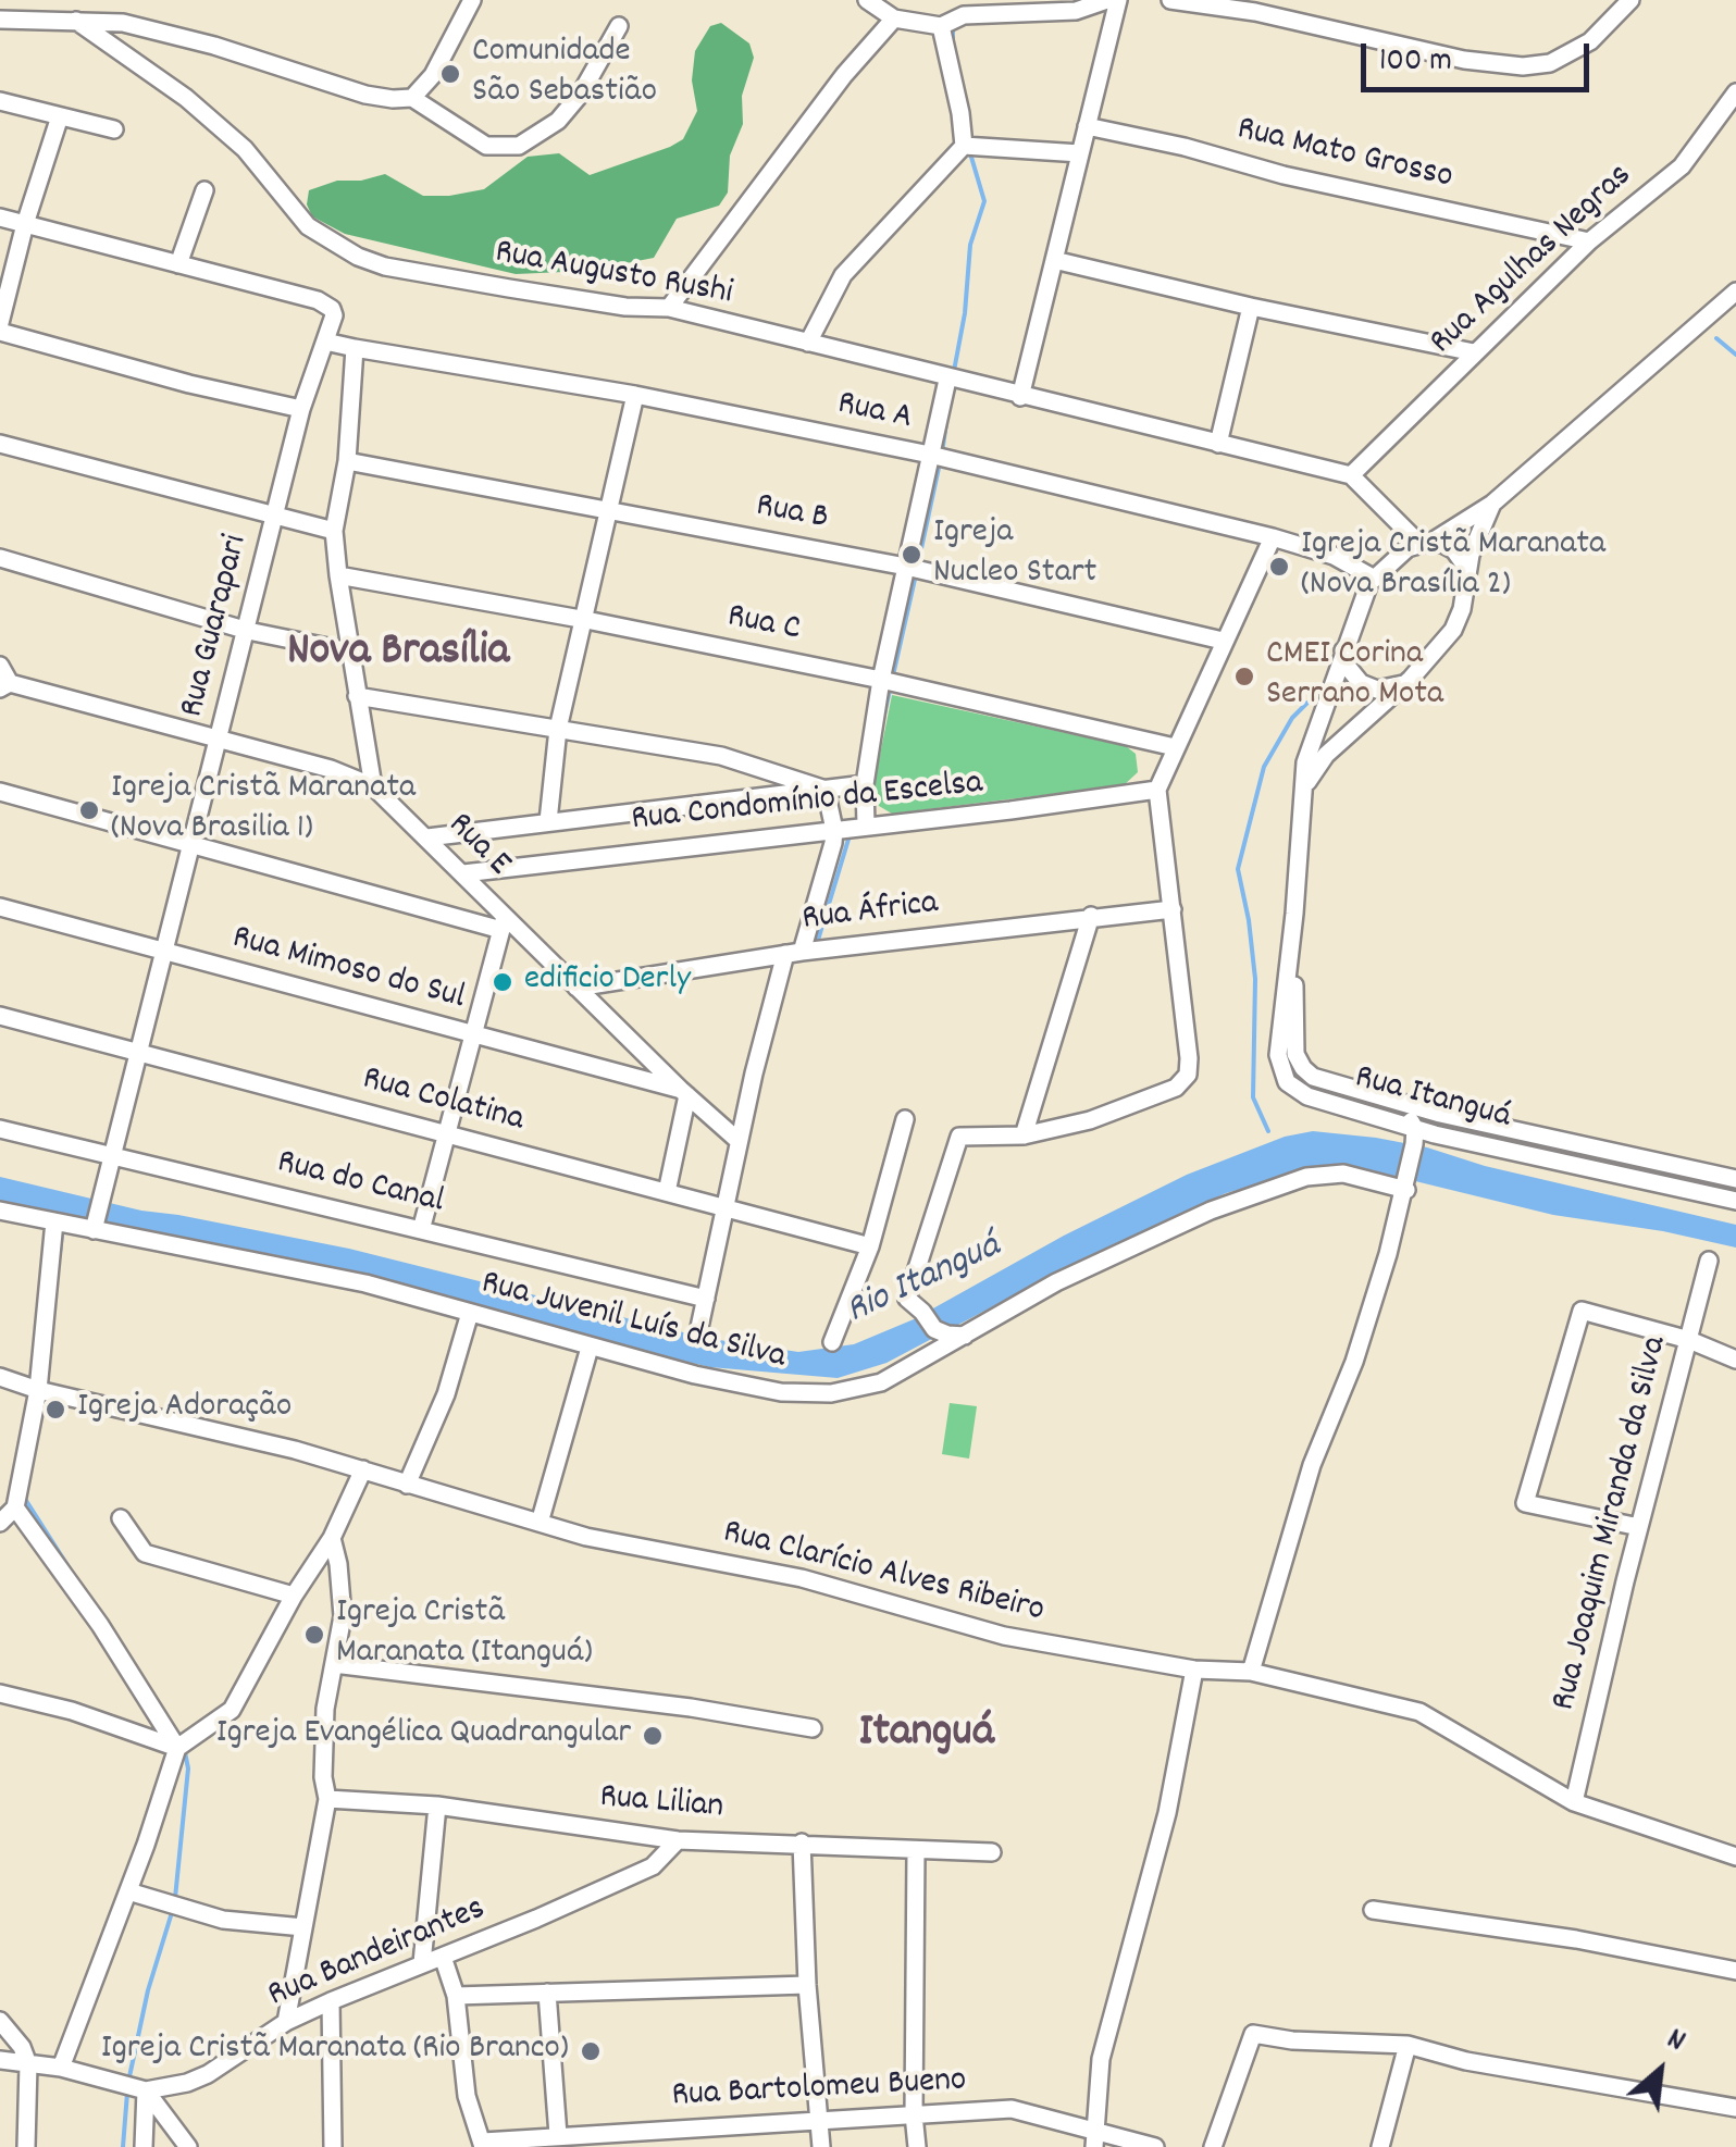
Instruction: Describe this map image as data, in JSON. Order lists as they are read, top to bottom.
{
  "streets": {
    "street": [
      "Rua Mato Grosso",
      "Rua Agulhas Negras",
      "Rua Augusto Rushi",
      "Rua A",
      "Rua B",
      "Rua C",
      "Rua Guarapari",
      "Rua Condomínio da Escelsa",
      "Rua E",
      "Rua África",
      "Rua Mimoso do Sul",
      "Rua Itanguá",
      "Rua Colatina",
      "Rua do Canal",
      "Rua Juvenil Luís da Silva",
      "Rua Joaquim Miranda da Silva",
      "Rua Clarício Alves Ribeiro",
      "Rua Lilian",
      "Rua Bandeirantes",
      "Rua Bartolomeu Bueno"
    ]
  },
  "crossings": [
    ["Rua Mato Grosso", "Rua Agulhas Negras"],
    ["Rua Agulhas Negras", "Rua Augusto Rushi"],
    ["Rua A", "Rua Itanguá"],
    ["Rua Guarapari", "Rua E"],
    ["Rua Guarapari", "Rua Mimoso do Sul"],
    ["Rua Guarapari", "Rua Colatina"],
    ["Rua Guarapari", "Rua do Canal"],
    ["Rua Guarapari", "Rua Juvenil Luís da Silva"],
    ["Rua Condomínio da Escelsa", "Rua E"],
    ["Rua E", "Rua África"],
    ["Rua E", "Rua Mimoso do Sul"],
    ["Rua Joaquim Miranda da Silva", "Rua Clarício Alves Ribeiro"],
    ["Rua Lilian", "Rua Bandeirantes"]
  ],
  "districts": ["Nova Brasília", "Itanguá"],
  "water": ["Rio Itanguá"],
  "places": [
    "Comunidade São Sebastião",
    "Igreja Nucleo Start",
    "Igreja Cristã Maranata (Nova Brasília 2)",
    "CMEI Corina Serrano Mota",
    "Igreja Cristã Maranata (Nova Brasilia 1)",
    "edificio Derly",
    "Igreja Adoração",
    "Igreja Cristã Maranata (Itanguá)",
    "Igreja Evangélica Quadrangular",
    "Igreja Cristã Maranata (Rio Branco)"
  ],
  "scale_bar": "100 m",
  "north": "top right"
}
